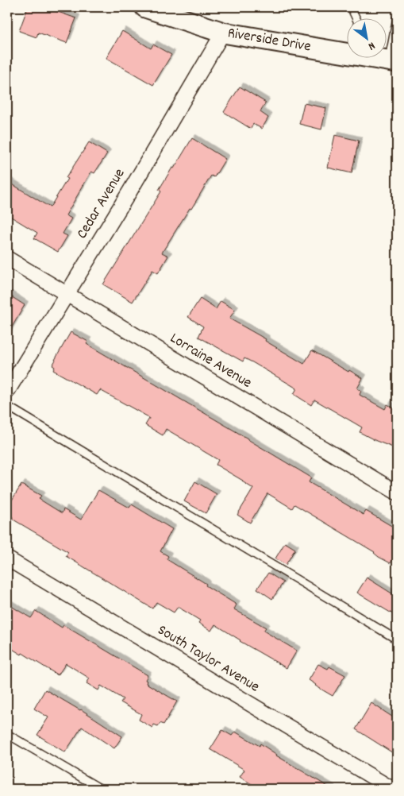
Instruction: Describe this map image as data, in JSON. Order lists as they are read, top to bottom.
{
  "streets": {
    "street": [
      "Riverside Drive",
      "Cedar Avenue",
      "Lorraine Avenue",
      "South Taylor Avenue"
    ]
  },
  "crossings": [
    ["Riverside Drive", "Cedar Avenue"],
    ["Cedar Avenue", "Lorraine Avenue"]
  ],
  "north": "bottom right"
}
